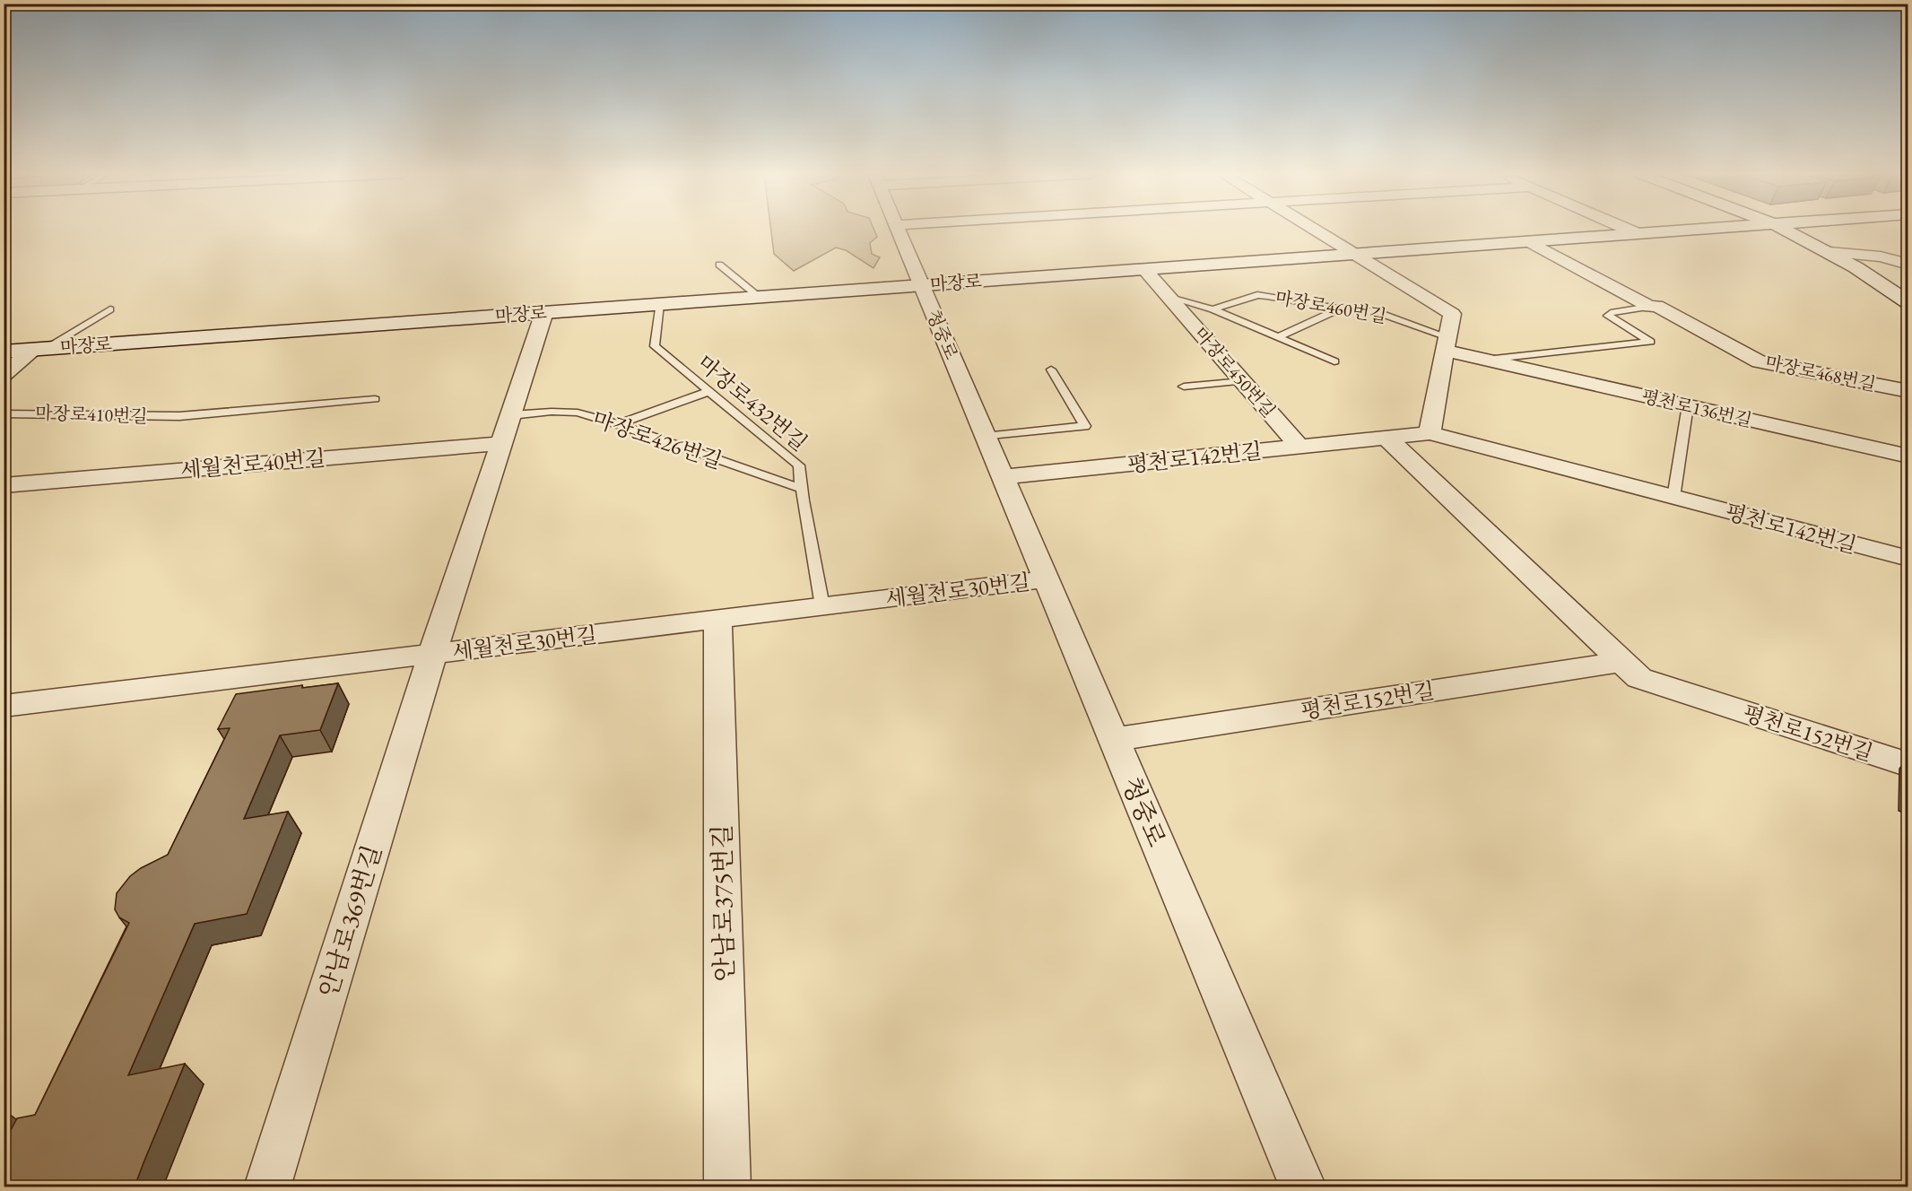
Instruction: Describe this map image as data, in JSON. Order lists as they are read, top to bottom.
{
  "streets": {
    "main road": ["마장로"],
    "street": [
      "마장로460번길",
      "청중로",
      "마장로450번길",
      "마장로468번길",
      "평천로136번길",
      "평천로142번길",
      "세월천로40번길",
      "세월천로30번길",
      "평천로152번길",
      "안남로375번길",
      "안남로369번길"
    ],
    "lane": ["마장로432번길", "마장로410번길", "마장로426번길"]
  },
  "crossings": [
    ["마장로", "마장로460번길"],
    ["마장로", "청중로"],
    ["마장로", "마장로450번길"],
    ["마장로", "마장로468번길"],
    ["마장로", "마장로432번길"],
    ["마장로460번길", "마장로450번길"],
    ["마장로460번길", "평천로136번길"],
    ["마장로460번길", "평천로142번길"],
    ["청중로", "평천로142번길"],
    ["청중로", "세월천로30번길"],
    ["청중로", "평천로152번길"],
    ["마장로450번길", "평천로142번길"],
    ["마장로468번길", "평천로136번길"],
    ["마장로432번길", "마장로426번길"],
    ["마장로432번길", "세월천로30번길"],
    ["평천로142번길", "평천로152번길"],
    ["세월천로30번길", "안남로375번길"],
    ["세월천로30번길", "안남로369번길"]
  ]
}
